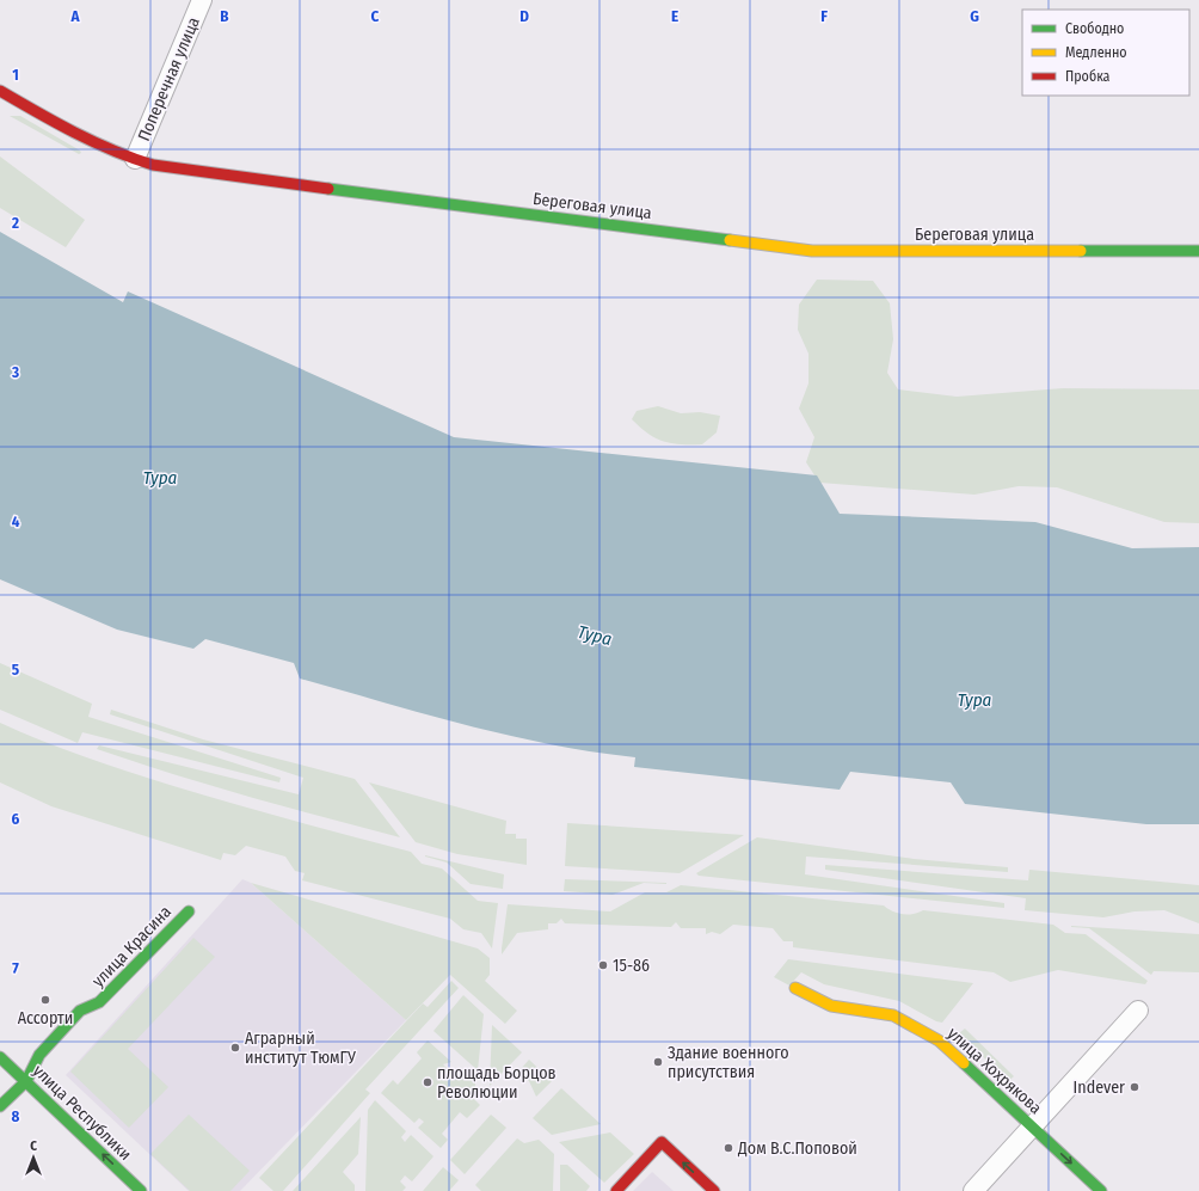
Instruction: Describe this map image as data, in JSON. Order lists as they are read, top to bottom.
{
  "streets": {
    "street": [
      "Поперечная улица",
      "Береговая улица",
      "улица Красина",
      "улица Хохрякова",
      "улица Республики"
    ]
  },
  "crossings": [
    ["Поперечная улица", "Береговая улица"],
    ["улица Красина", "улица Республики"]
  ],
  "one_way": ["улица Республики"],
  "water": ["Тура"],
  "places": [
    "15-86",
    "Ассорти",
    "Аграрный институт ТюмГУ",
    "Здание военного присутствия",
    "площадь Борцов Революции",
    "Indever",
    "Дом В.С.Поповой"
  ],
  "legend": ["Свободно", "Медленно", "Пробка"],
  "north": "top",
  "grid": {
    "columns": [
      "A",
      "B",
      "C",
      "D",
      "E",
      "F",
      "G"
    ],
    "rows": [
      "1",
      "2",
      "3",
      "4",
      "5",
      "6",
      "7",
      "8"
    ]
  }
}
